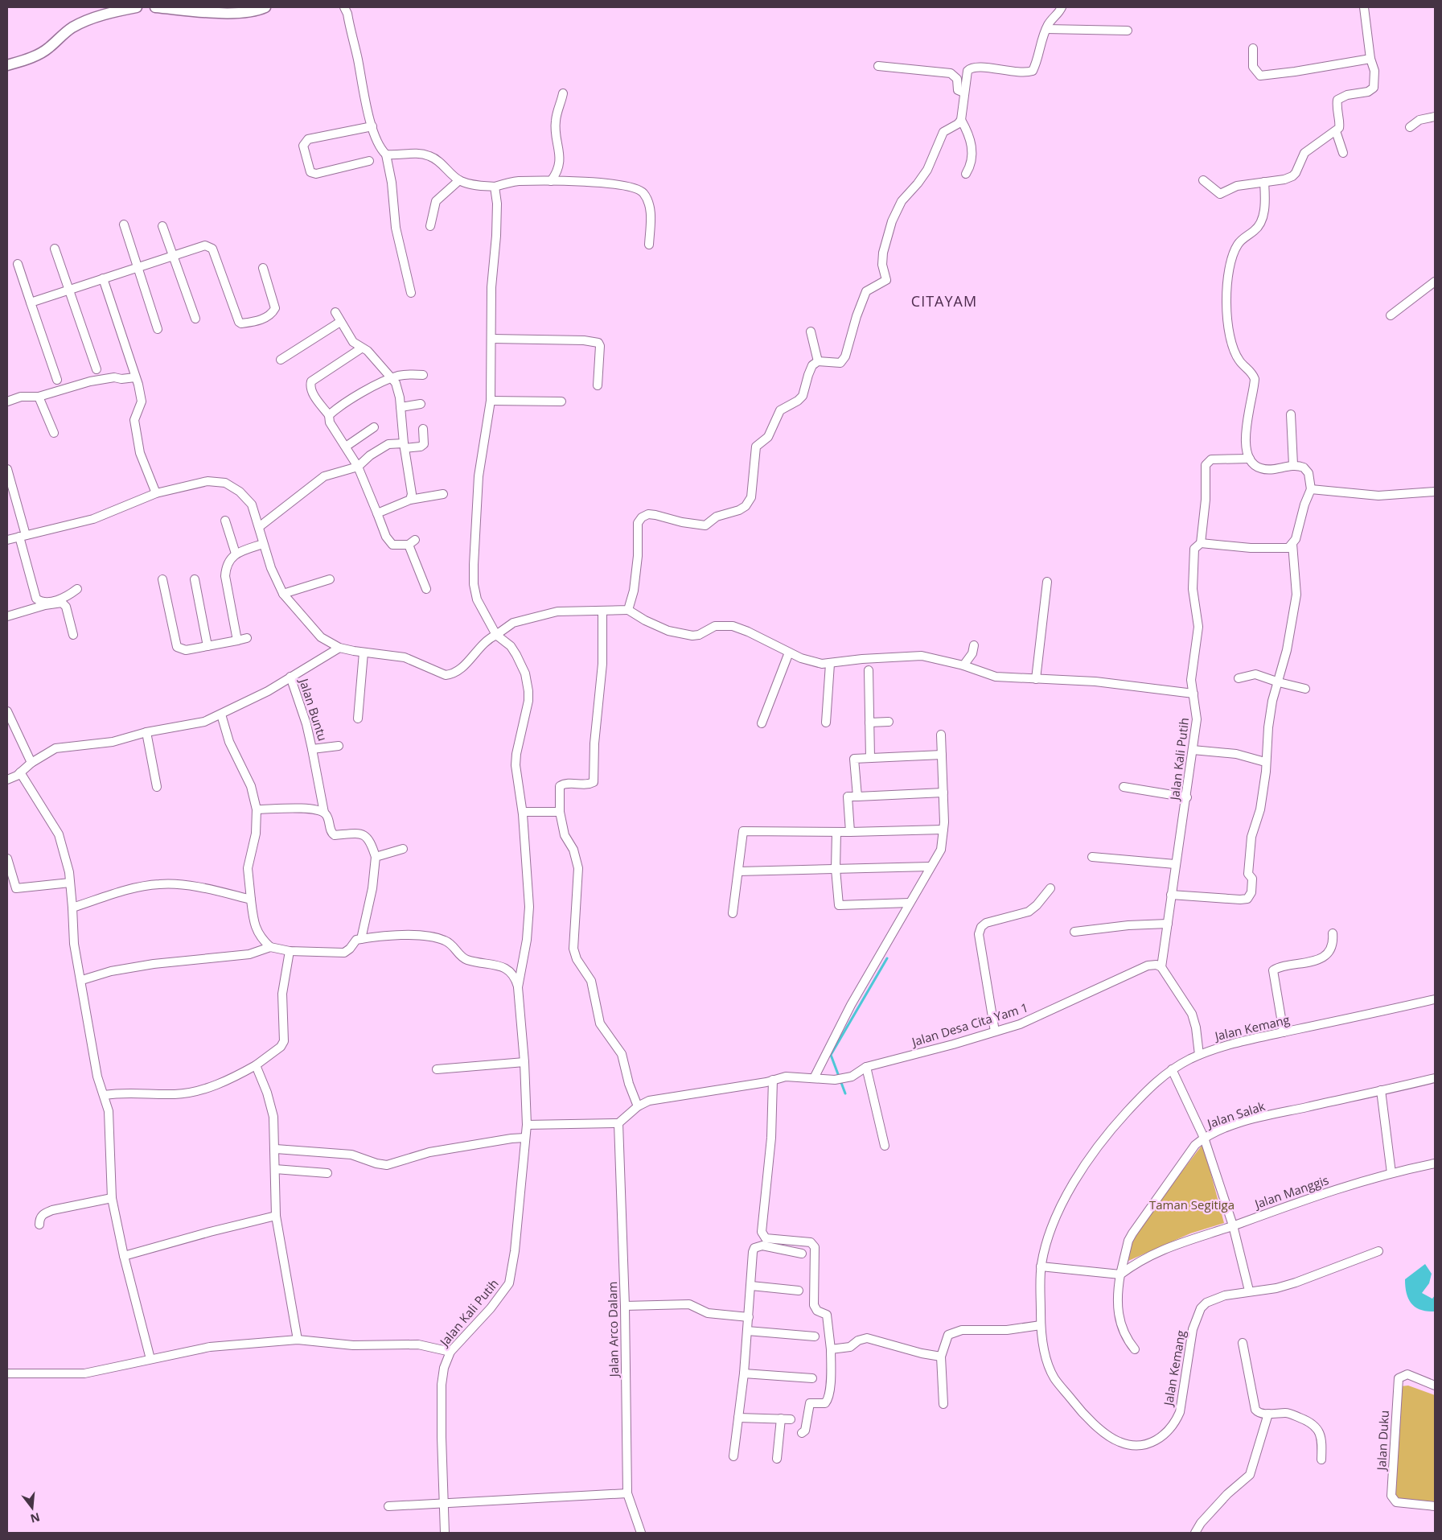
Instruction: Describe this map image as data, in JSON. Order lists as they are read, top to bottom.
{
  "streets": {
    "street": [
      "Jalan Buntu",
      "Jalan Kali Putih",
      "Jalan Desa Cita Yam 1",
      "Jalan Kemang",
      "Jalan Salak",
      "Jalan Manggis",
      "Jalan Arco Dalam",
      "Jalan Duku"
    ]
  },
  "crossings": [
    ["Jalan Kali Putih", "Jalan Desa Cita Yam 1"],
    ["Jalan Salak", "Jalan Manggis"]
  ],
  "districts": ["CITAYAM"],
  "parks": ["Taman Segitiga"],
  "north": "bottom"
}
